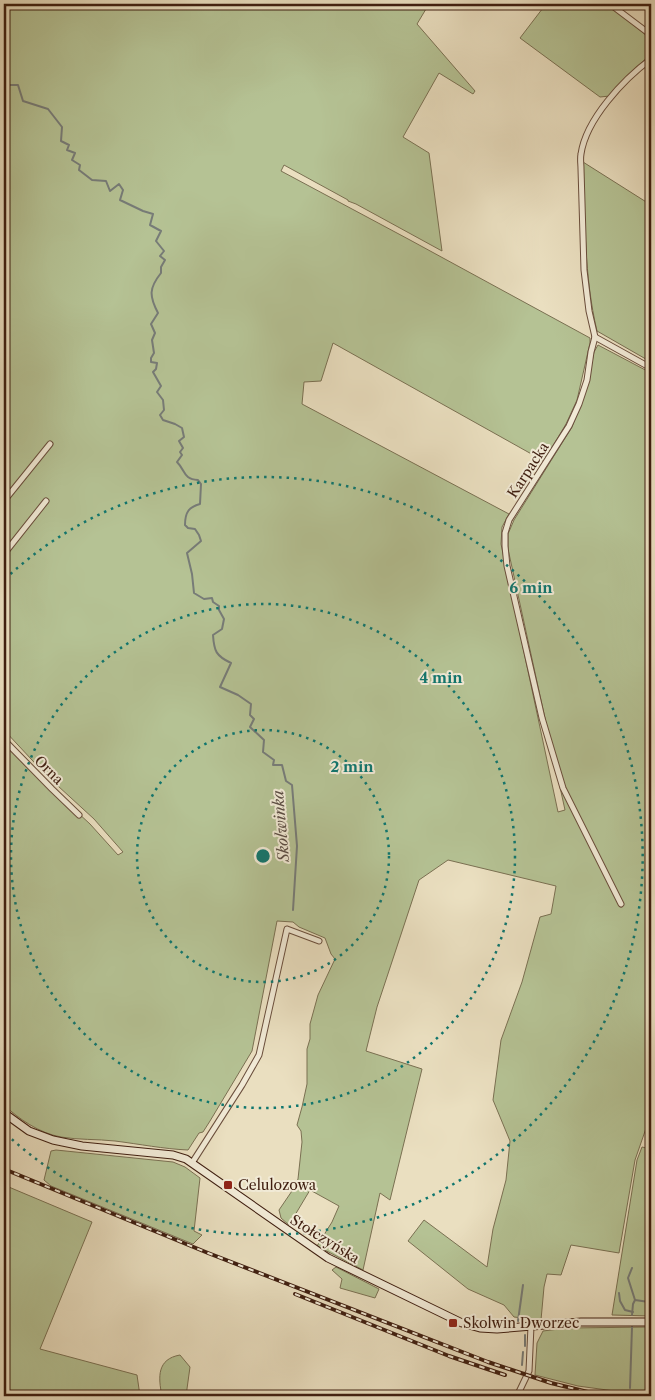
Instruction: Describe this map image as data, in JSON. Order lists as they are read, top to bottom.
{
  "streets": {
    "street": ["Karpacka", "Orna", "Stołczyńska"]
  },
  "water": ["Skolwinka"],
  "places": {
    "transit": ["Celulozowa", "Skolwin Dworzec"]
  },
  "rings": ["6 min", "4 min", "2 min"]
}
